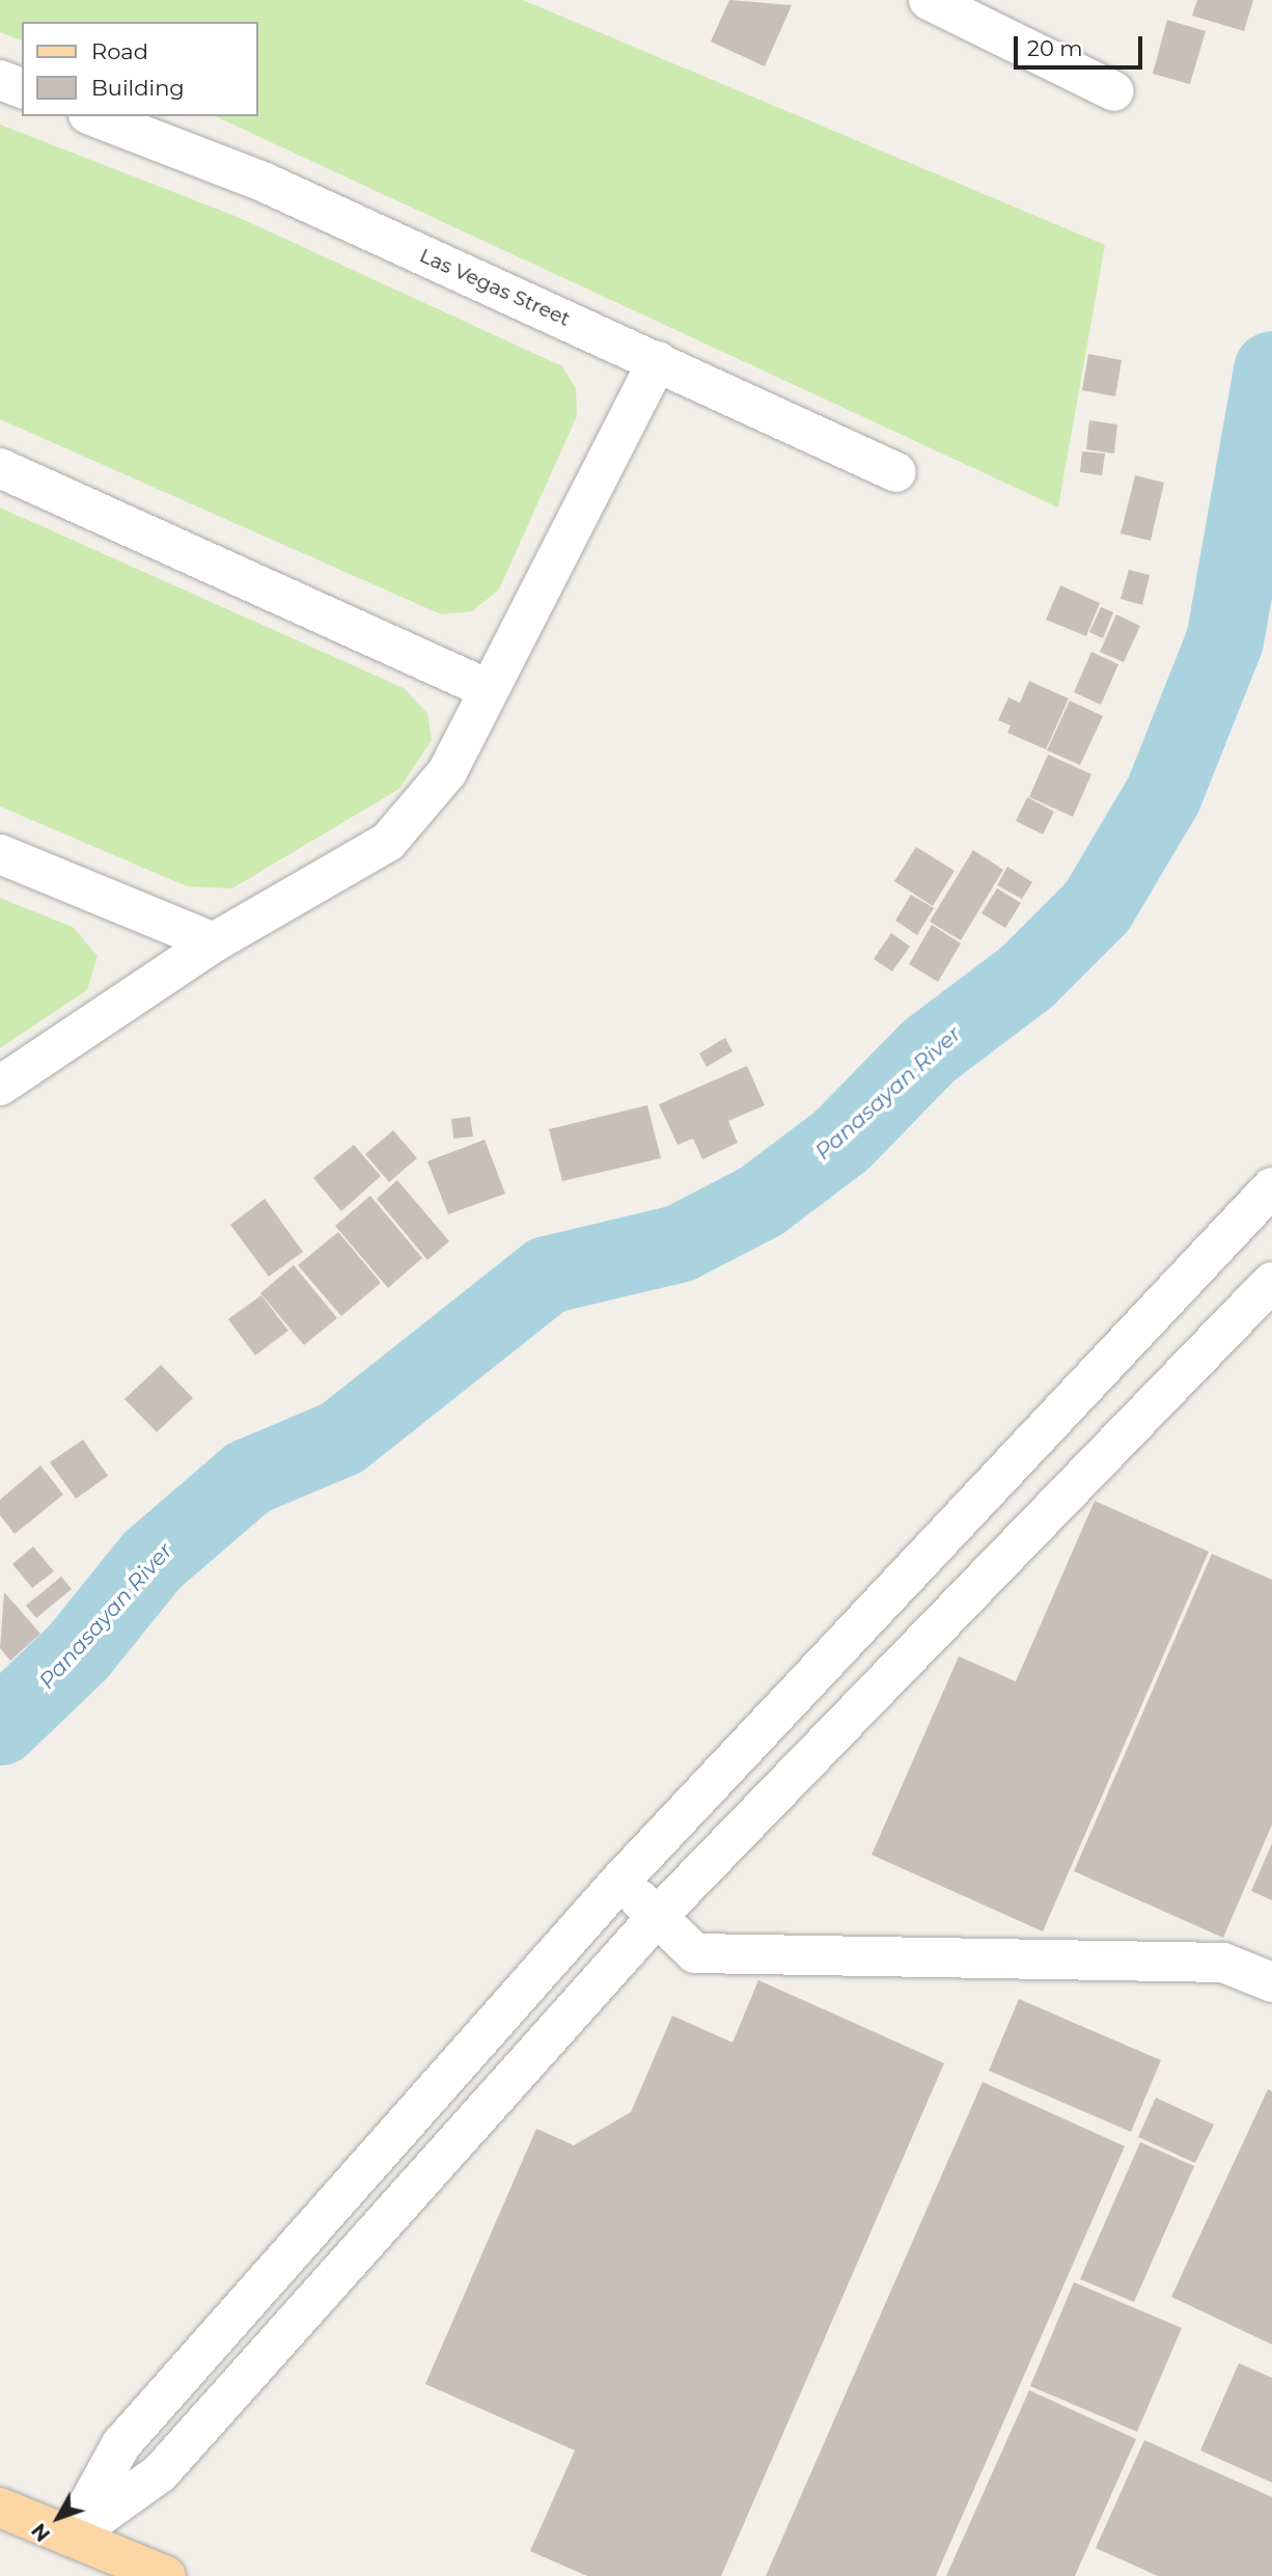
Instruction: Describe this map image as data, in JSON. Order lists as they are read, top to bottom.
{
  "streets": {
    "street": ["Las Vegas Street"]
  },
  "water": ["Panasayan River"],
  "legend": ["Road", "Building"],
  "scale_bar": "20 m",
  "north": "bottom left"
}
